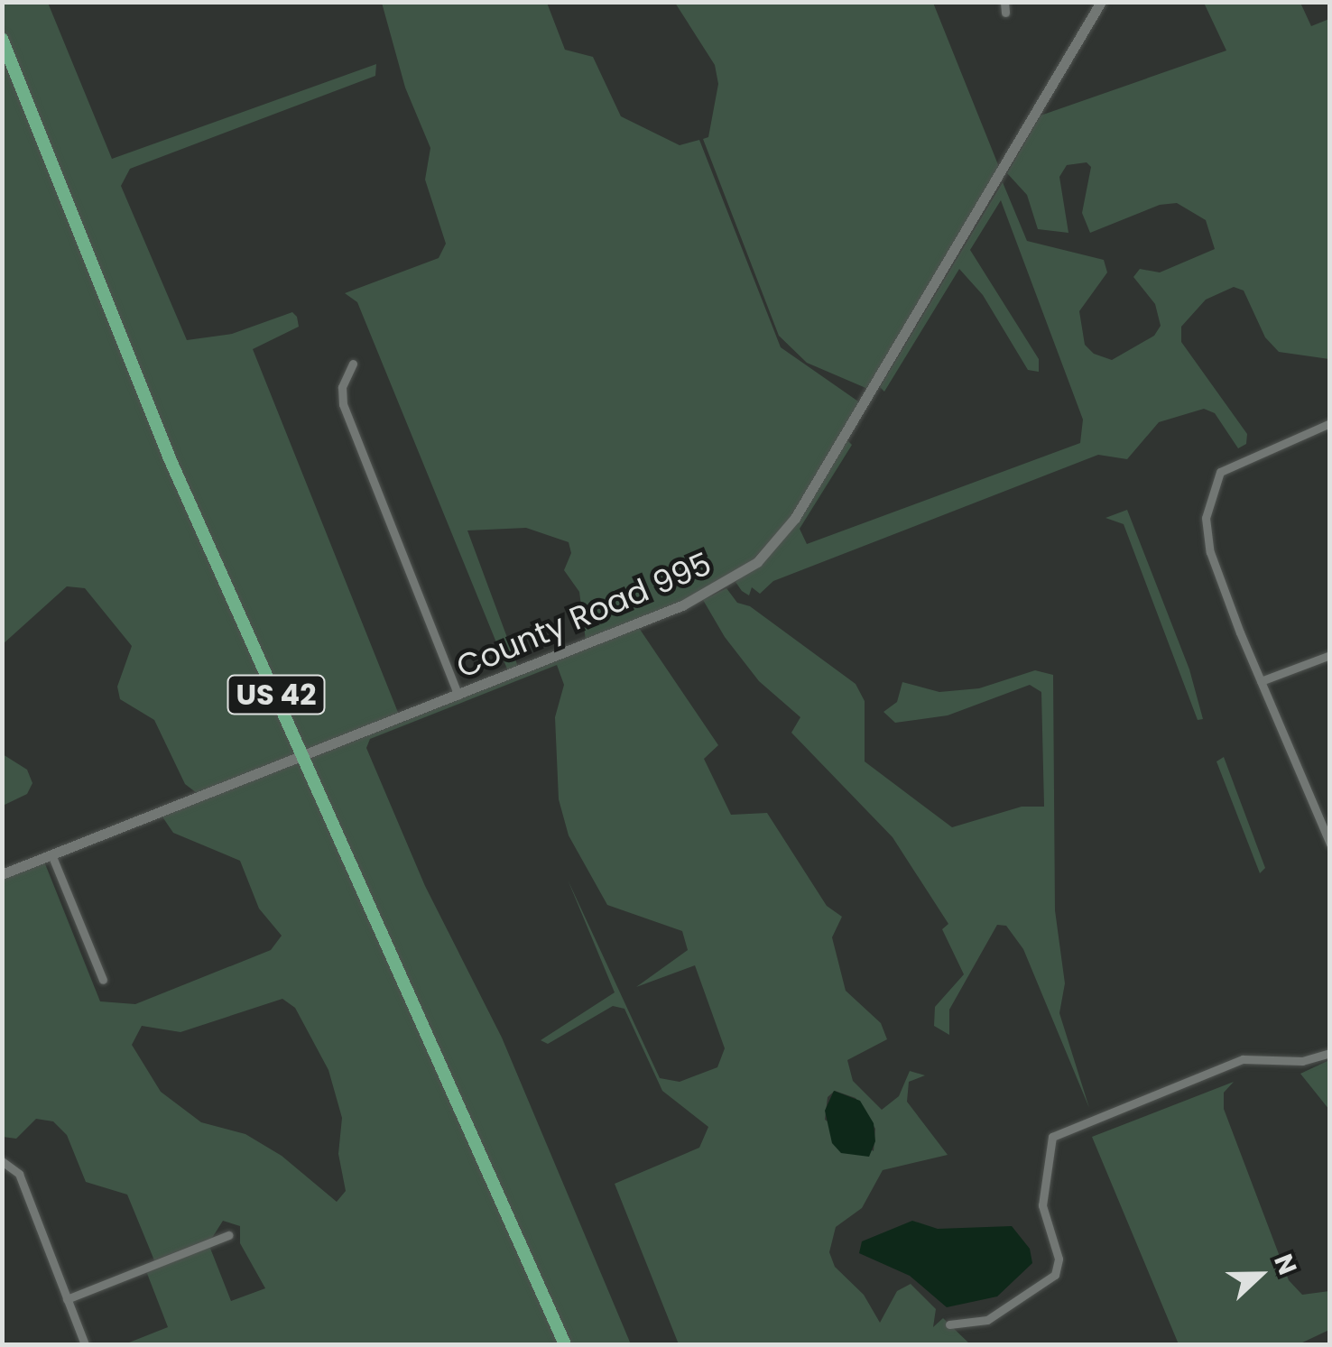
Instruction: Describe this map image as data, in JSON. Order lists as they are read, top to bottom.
{
  "streets": {
    "main road": ["US 42"],
    "street": ["County Road 995"]
  },
  "crossings": [
    ["County Road 995", "US 42"]
  ],
  "north": "right"
}
